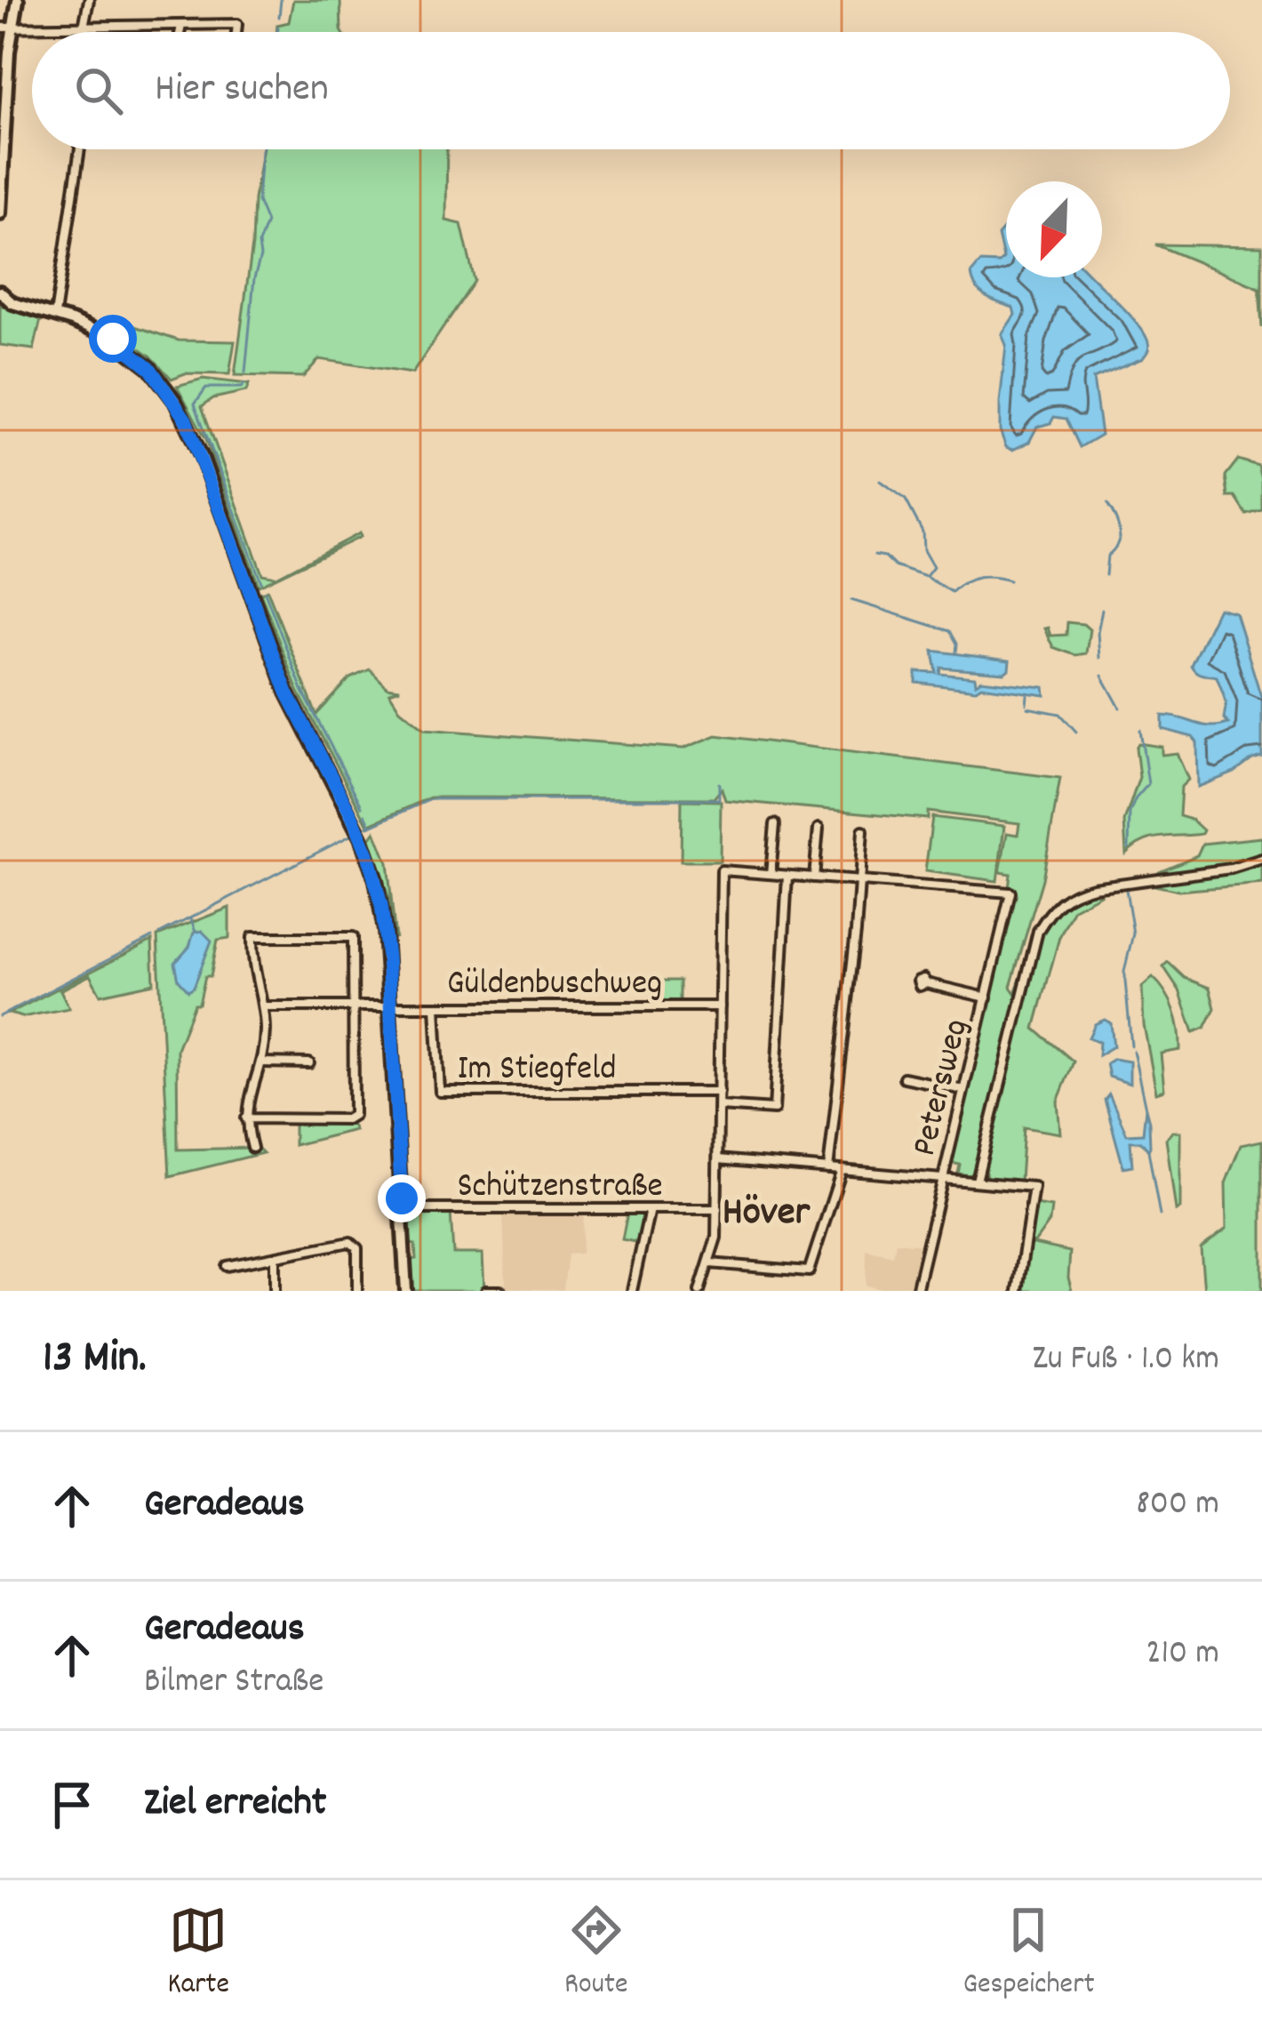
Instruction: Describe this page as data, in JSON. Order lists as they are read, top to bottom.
{
  "streets": {
    "street": [
      "Güldenbuschweg",
      "Im Stiegfeld",
      "Petersweg",
      "Schützenstraße"
    ]
  },
  "crossings": [
    ["Güldenbuschweg", "Im Stiegfeld"]
  ],
  "districts": ["Höver"],
  "north": "bottom left",
  "page": {
    "search": "Hier suchen",
    "heading": ["13 Min.", "Zu Fuß · 1.0 km"],
    "list": [
      ["Geradeaus", "800 m"],
      ["Geradeaus", "Bilmer Straße", "210 m"],
      "Ziel erreicht"
    ],
    "nav": ["Karte", "Route", "Gespeichert"]
  }
}
